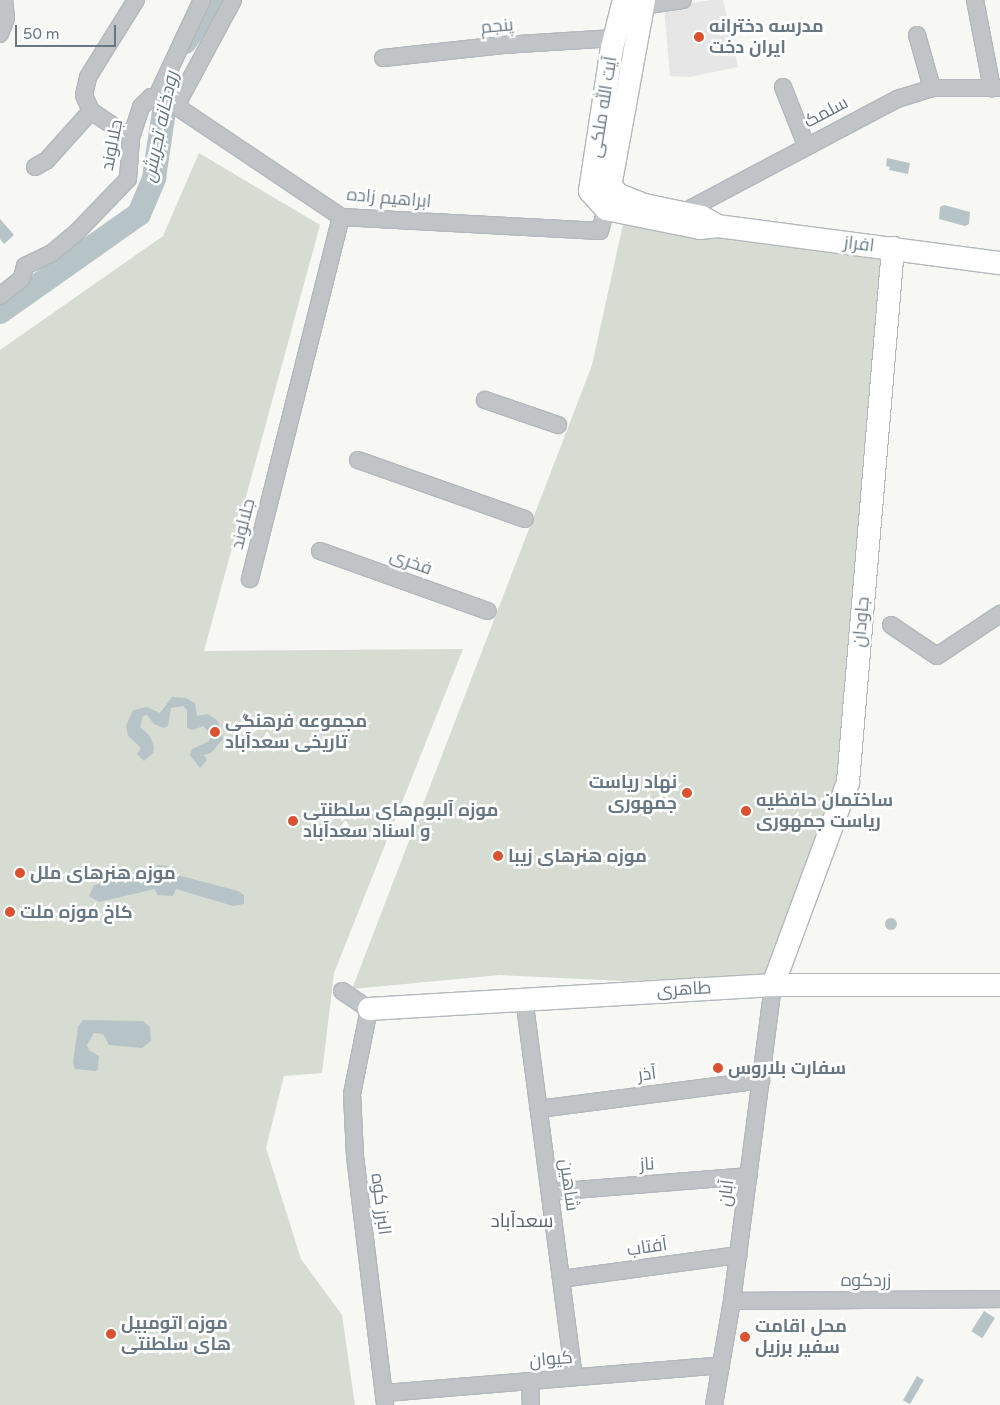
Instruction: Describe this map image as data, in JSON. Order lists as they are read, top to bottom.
{
  "streets": {
    "street": [
      "پنجم",
      "آیت الله ملکی",
      "سلمک",
      "جلالوند",
      "ابراهیم زاده",
      "افراز",
      "فخری",
      "جاودان",
      "طاهری",
      "آذر",
      "ناز",
      "شاهین",
      "آبان",
      "البرز کوه",
      "آفتاب",
      "زردکوه",
      "کیوان"
    ]
  },
  "crossings": [
    ["پنجم", "آیت الله ملکی"],
    ["آیت الله ملکی", "ابراهیم زاده"],
    ["آیت الله ملکی", "افراز"],
    ["سلمک", "افراز"],
    ["جلالوند", "ابراهیم زاده"],
    ["افراز", "جاودان"],
    ["جاودان", "طاهری"],
    ["جاودان", "آبان"],
    ["طاهری", "شاهین"],
    ["طاهری", "آبان"],
    ["طاهری", "البرز کوه"],
    ["آذر", "شاهین"],
    ["آذر", "آبان"],
    ["ناز", "شاهین"],
    ["ناز", "آبان"],
    ["شاهین", "آفتاب"],
    ["شاهین", "کیوان"],
    ["آبان", "آفتاب"],
    ["آبان", "زردکوه"],
    ["آبان", "کیوان"],
    ["البرز کوه", "کیوان"]
  ],
  "districts": ["سعدآباد"],
  "water": ["رودخانه تجریش"],
  "places": [
    "مدرسه دخترانه ایران دخت",
    "مجموعه فرهنگی تاریخی سعدآباد",
    "نهاد ریاست جمهوری",
    "ساختمان حافظیه ریاست جمهوری",
    "موزه آلبوم‌های سلطنتی و اسناد سعدآباد",
    "موزه هنرهای زیبا",
    "موزه هنرهای ملل",
    "کاخ موزه ملت",
    "سفارت بلاروس",
    "موزه اتومبیل های سلطنتی",
    "محل اقامت سفیر برزیل"
  ],
  "scale_bar": "50 m"
}
